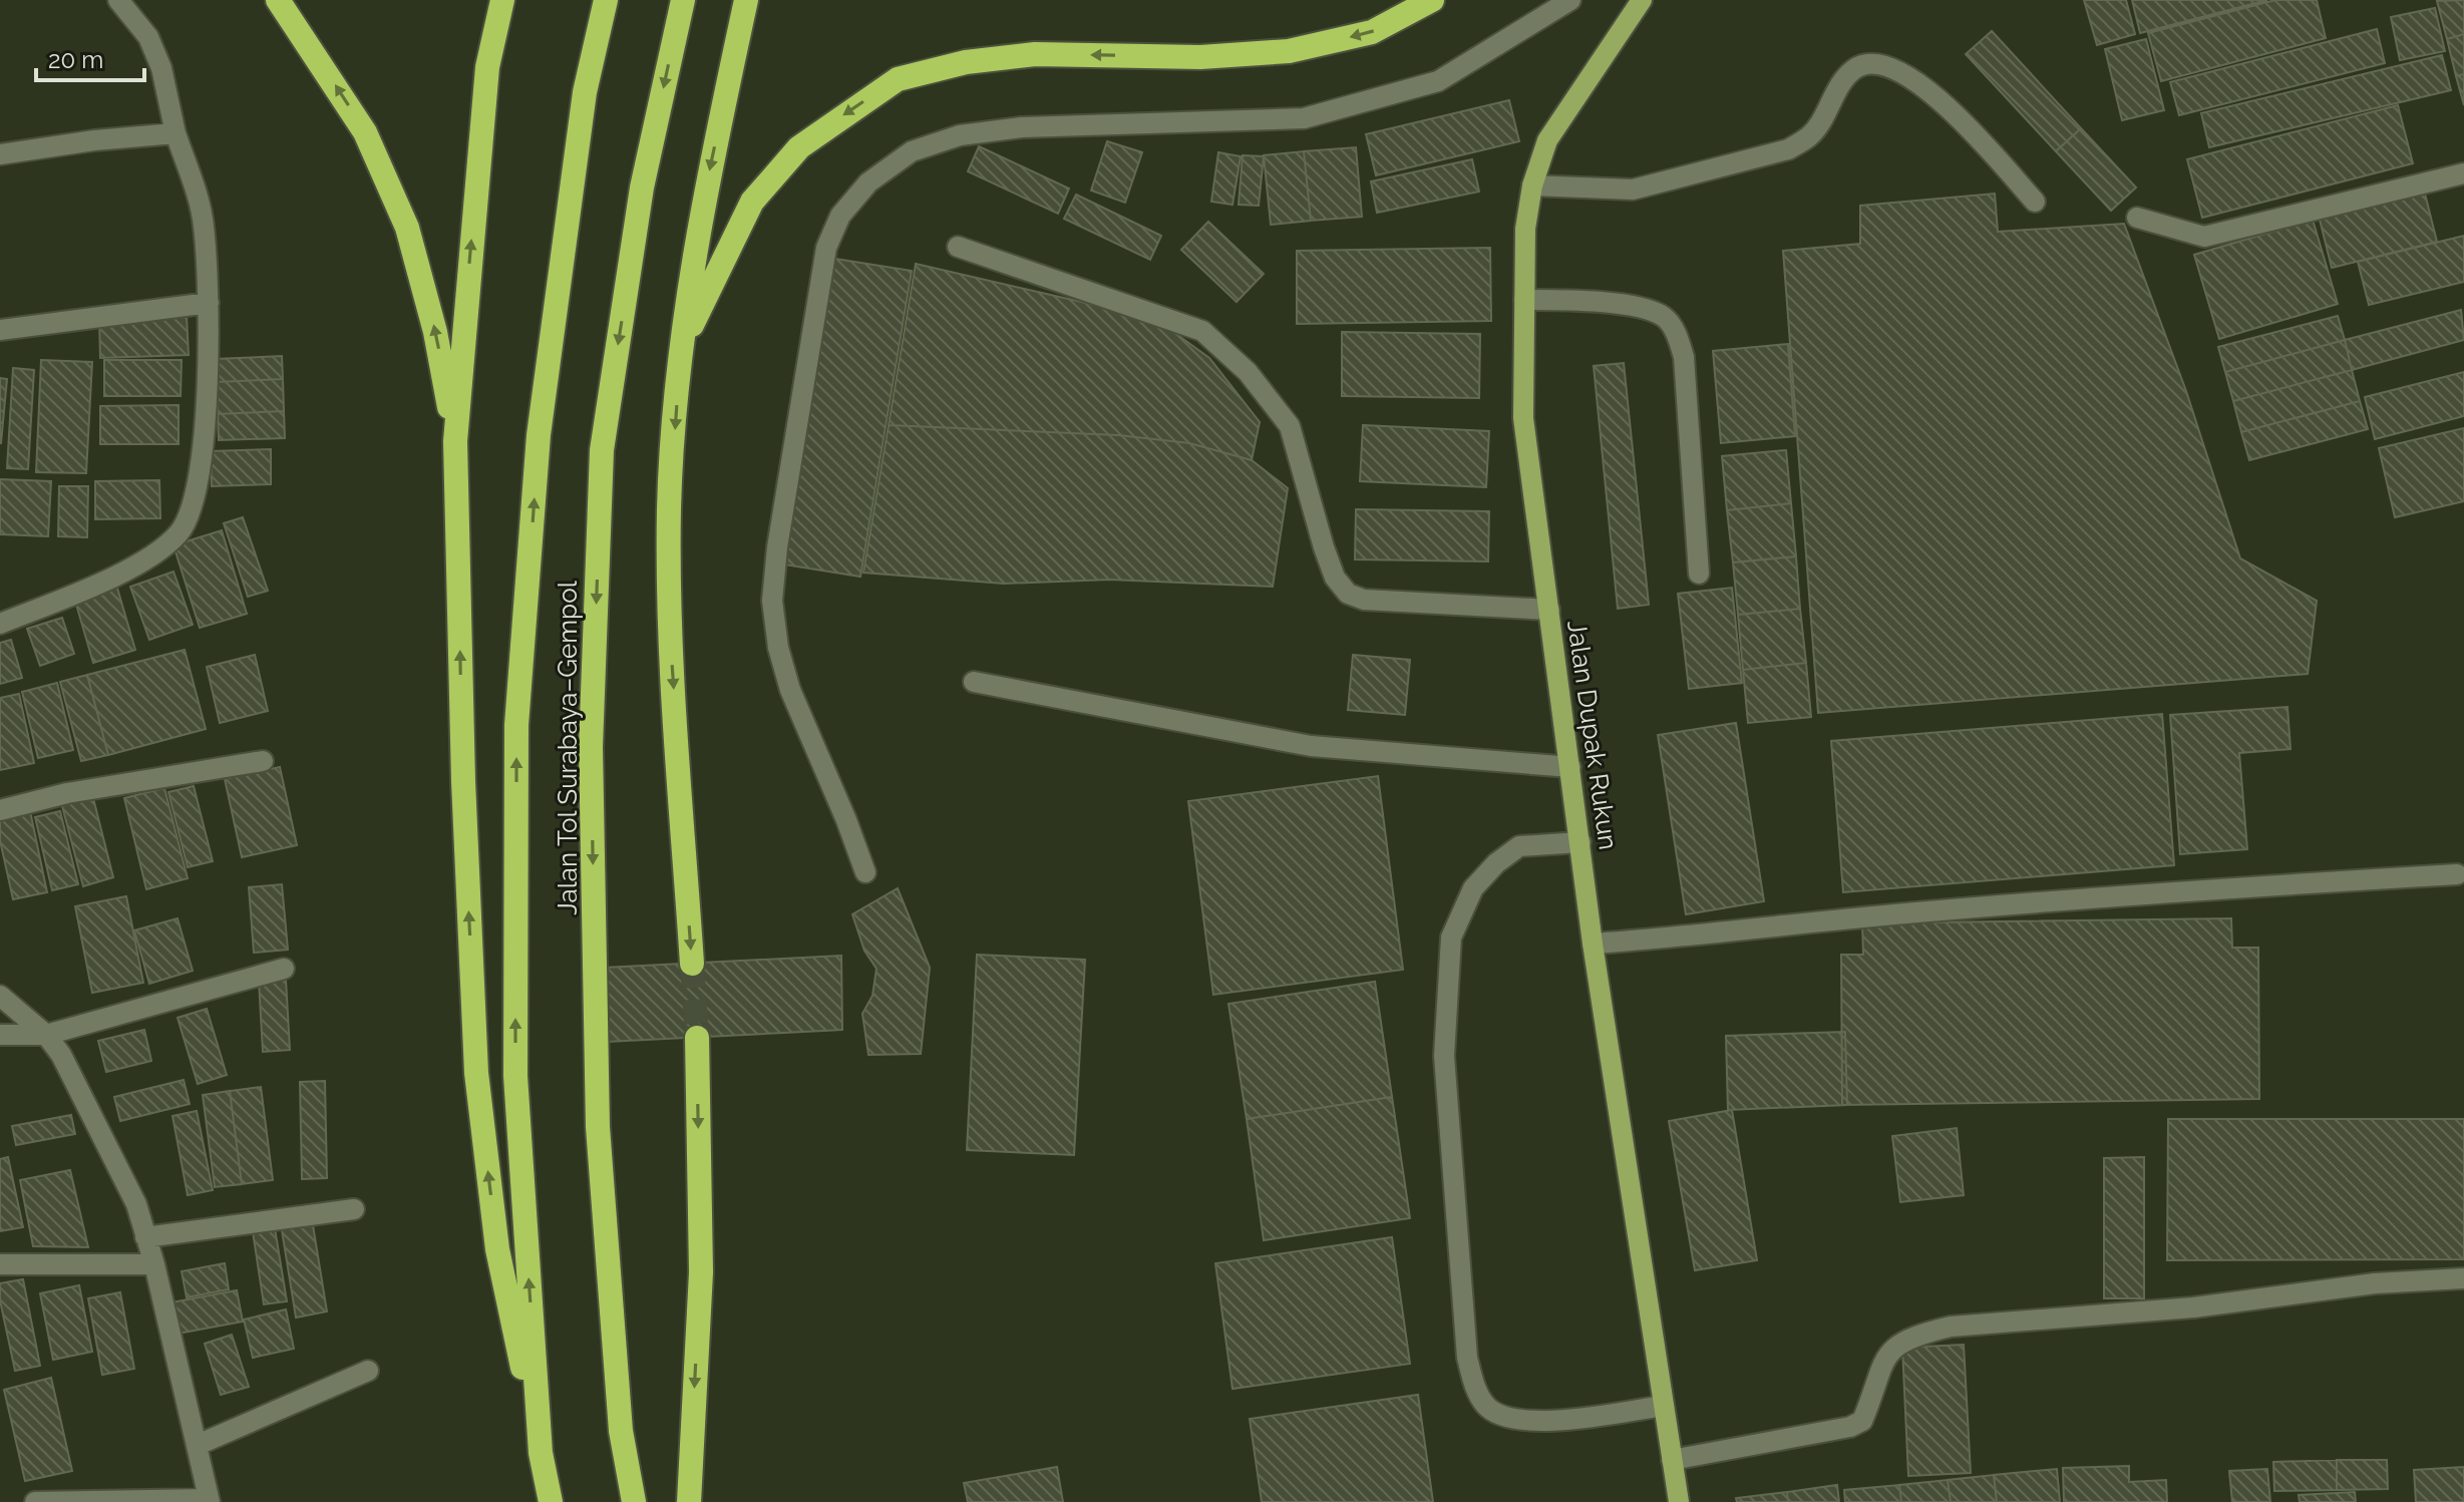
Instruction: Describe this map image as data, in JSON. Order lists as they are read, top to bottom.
{
  "streets": {
    "highway": ["Jalan Tol Surabaya–Gempol"],
    "main road": ["Jalan Dupak Rukun"]
  },
  "scale_bar": "20 m"
}
